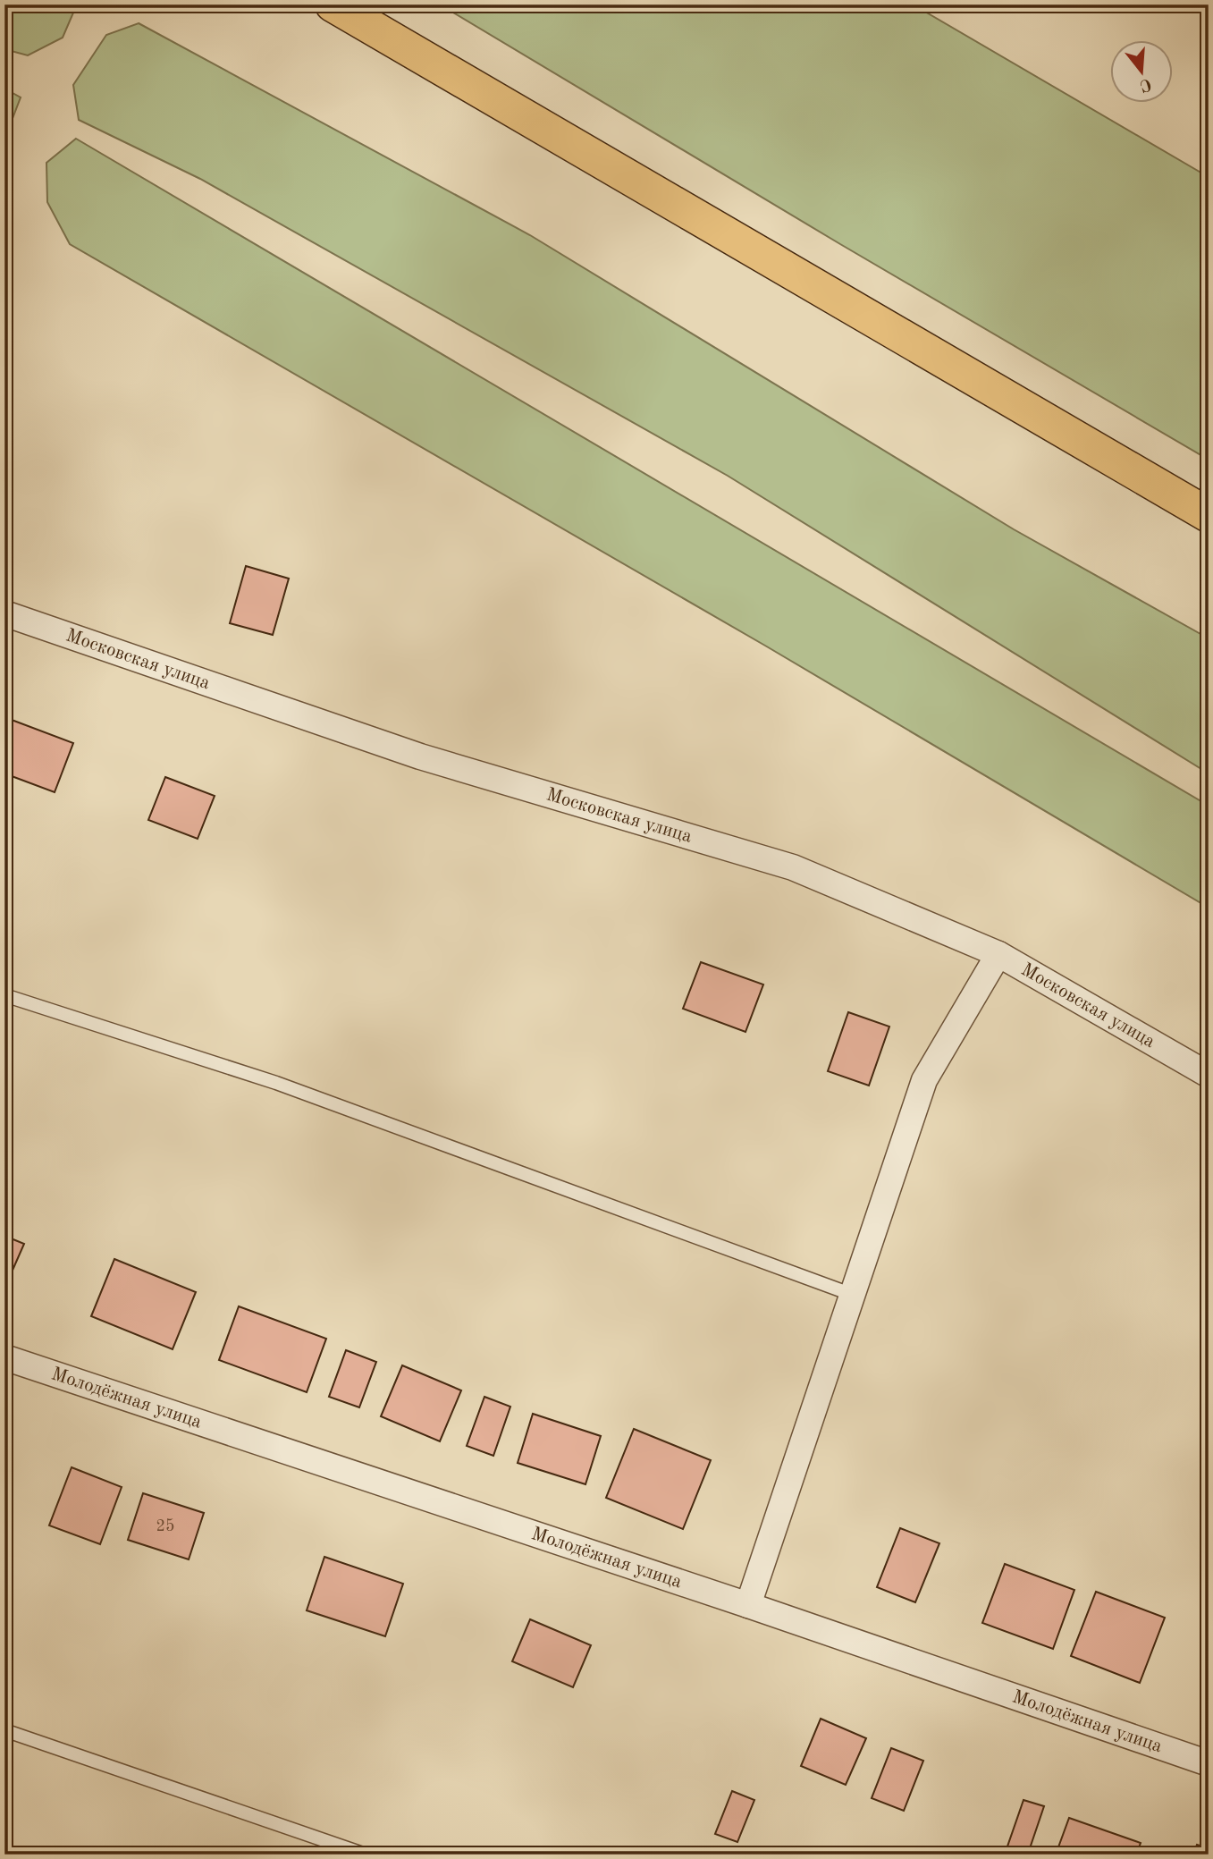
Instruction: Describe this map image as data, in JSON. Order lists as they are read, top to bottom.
{
  "streets": {
    "street": ["Московская улица", "Молодёжная улица"]
  },
  "house_numbers": ["25"],
  "north": "bottom"
}
